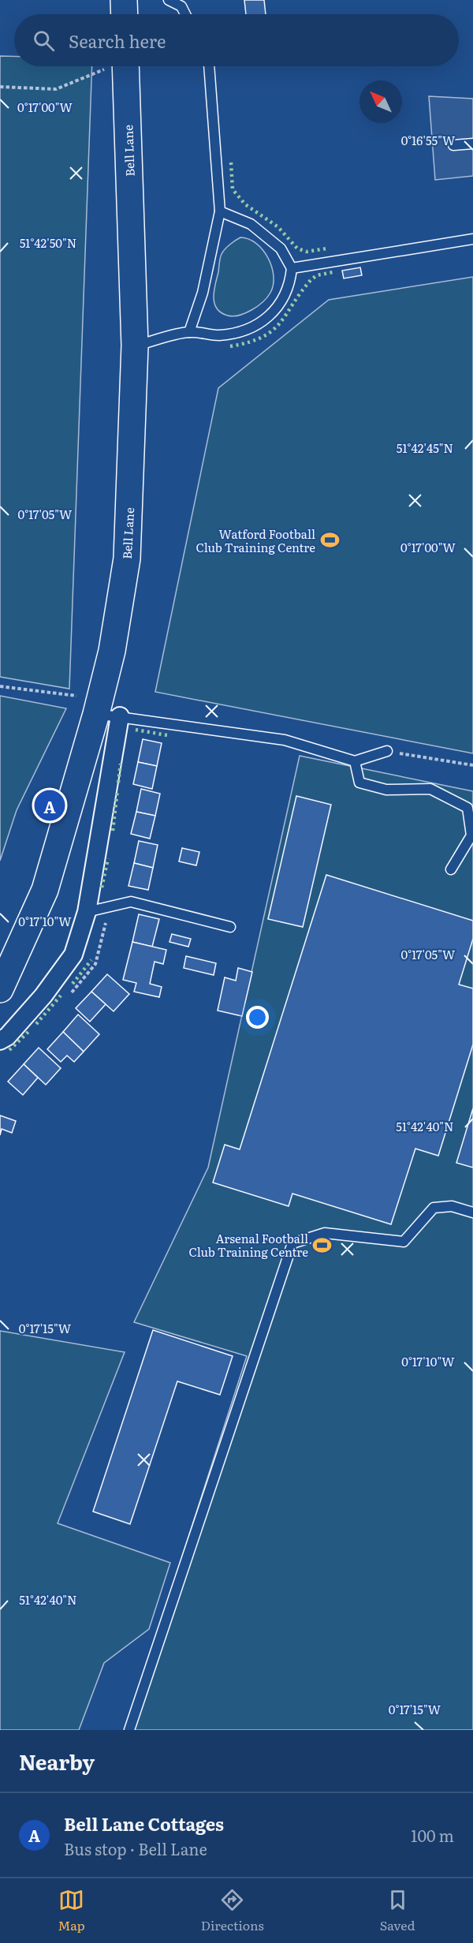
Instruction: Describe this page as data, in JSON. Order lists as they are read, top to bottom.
{
  "streets": {
    "main road": ["Bell Lane"]
  },
  "places": {
    "sports": ["Watford Football Club Training Centre", "Arsenal Football Club Training Centre"]
  },
  "north": "top left",
  "page": {
    "search": "Search here",
    "pins": "A",
    "heading": "Nearby",
    "list": [
      {
        "mark": "A",
        "name": "Bell Lane Cottages",
        "note": "Bus stop · Bell Lane",
        "value": "100 m"
      }
    ],
    "nav": ["Map", "Directions", "Saved"]
  },
  "coordinates": [
    "0°17'00\"W",
    "0°16'55\"W",
    "51°42'50\"N",
    "51°42'45\"N",
    "0°17'05\"W",
    "0°17'10\"W",
    "51°42'40\"N",
    "0°17'15\"W"
  ]
}
